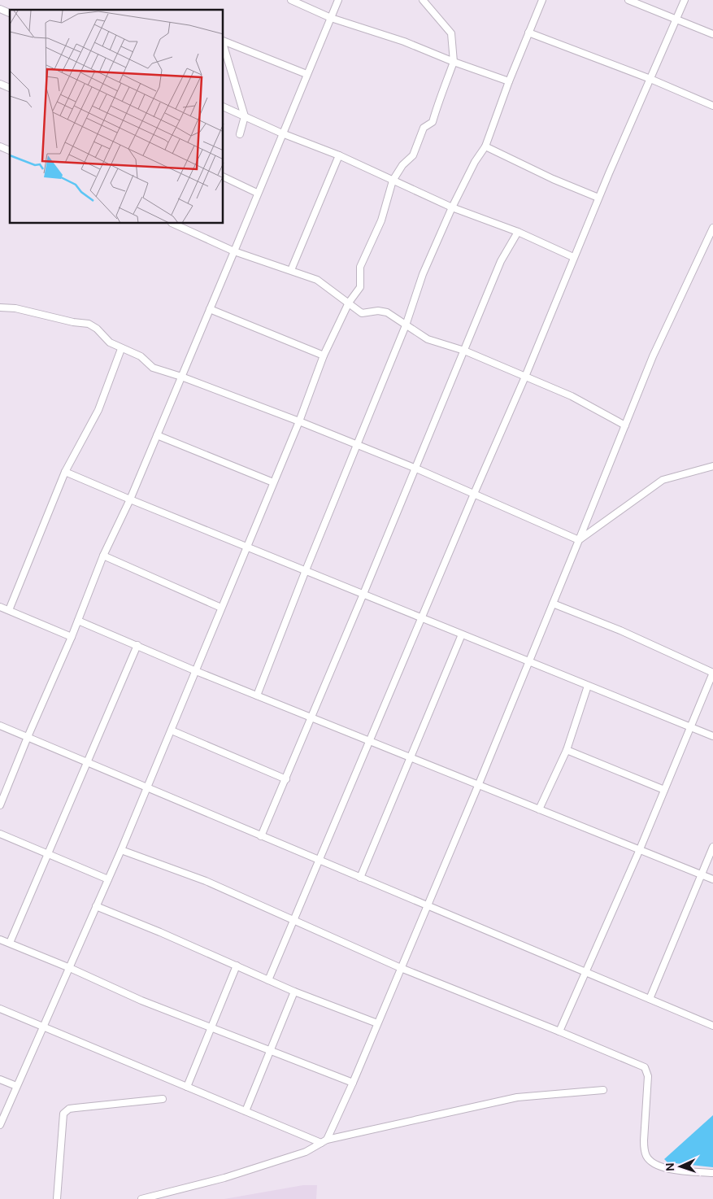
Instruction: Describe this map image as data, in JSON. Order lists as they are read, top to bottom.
{
  "north": "left"
}
